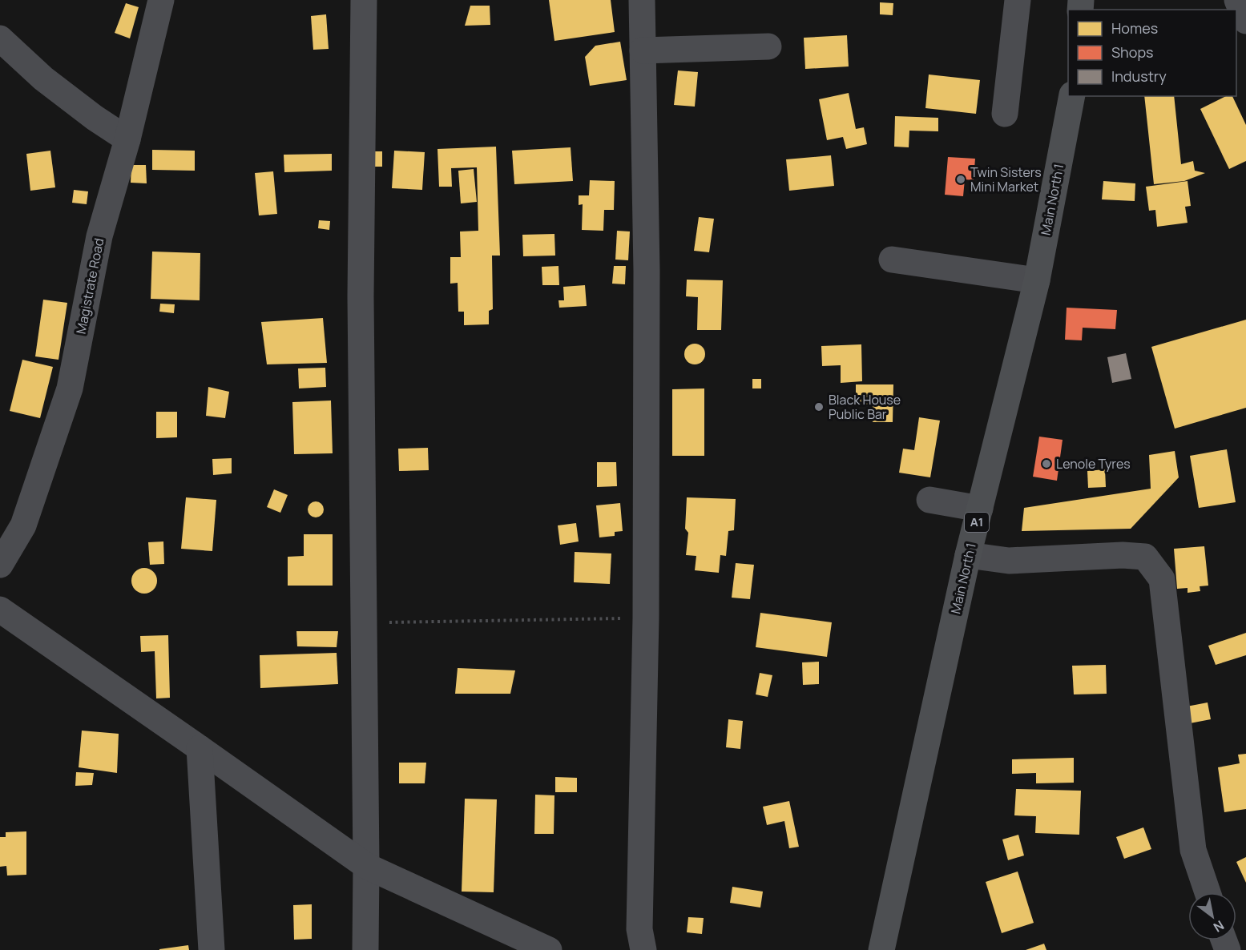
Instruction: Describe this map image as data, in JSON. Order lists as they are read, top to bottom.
{
  "streets": {
    "main road": ["Main North 1", "A1"],
    "street": ["Magistrate Road"]
  },
  "places": ["Twin Sisters Mini Market", "Black House Public Bar", "Lenole Tyres"],
  "legend": ["Homes", "Shops", "Industry"],
  "north": "bottom right"
}
